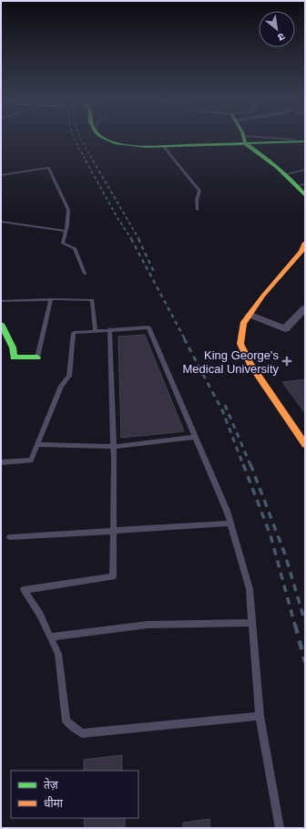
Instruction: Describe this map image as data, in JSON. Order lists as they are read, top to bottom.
{
  "places": {
    "health": ["King George's Medical University"]
  },
  "legend": ["तेज़", "धीमा"],
  "north": "bottom right"
}
